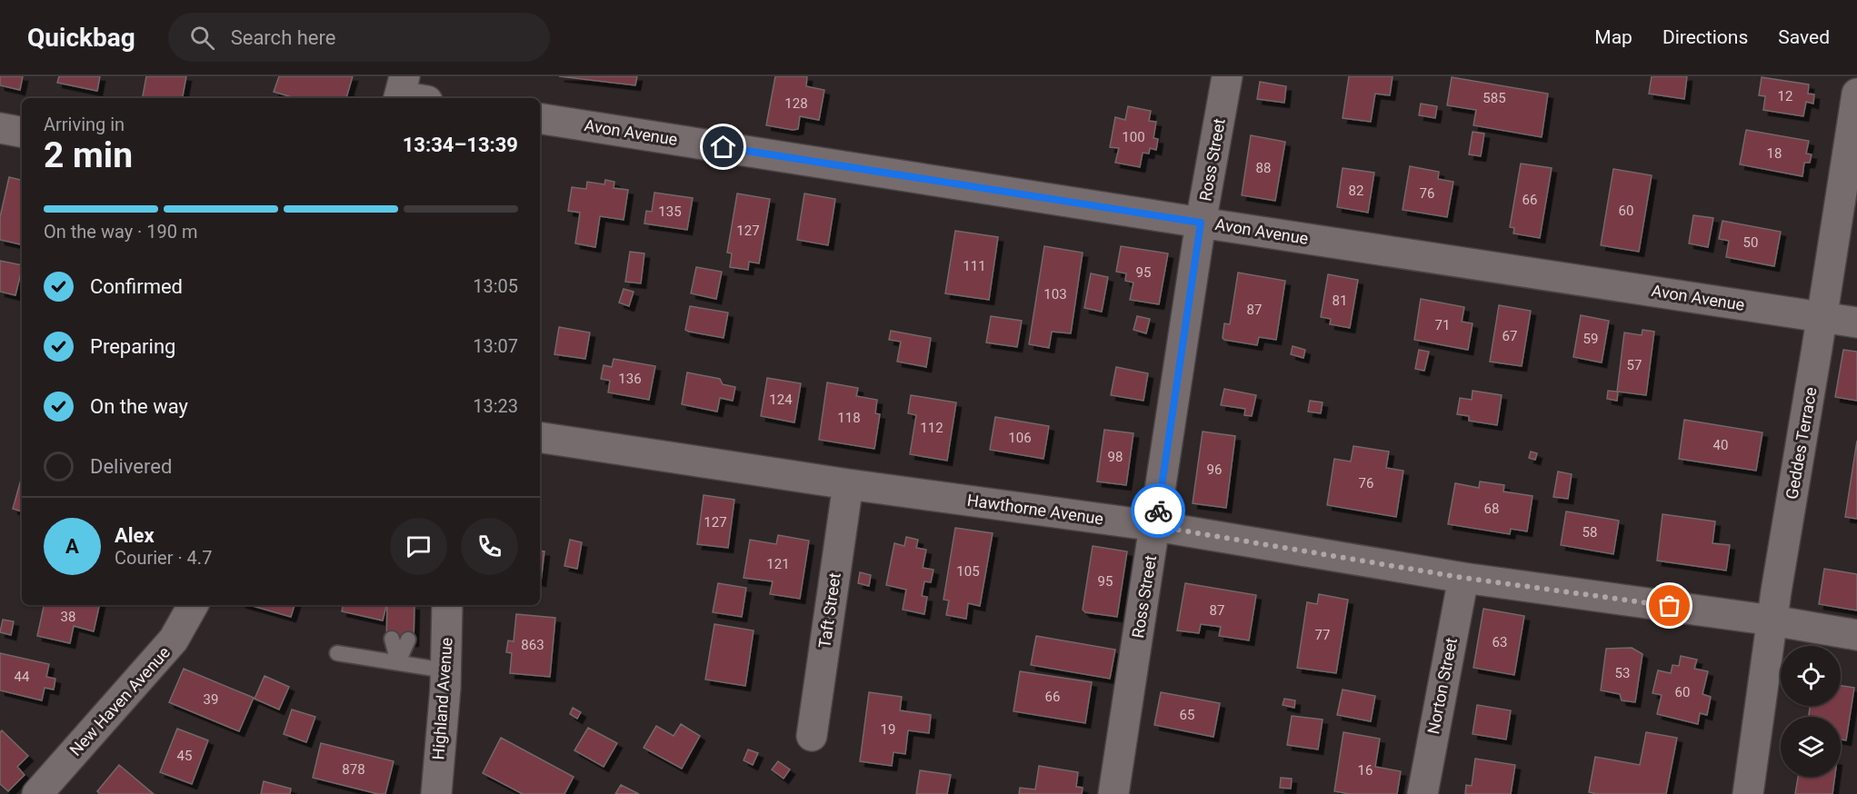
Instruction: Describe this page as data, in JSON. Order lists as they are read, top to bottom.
{
  "streets": {
    "street": [
      "Avon Avenue",
      "Ross Street",
      "Geddes Terrace",
      "Hawthorne Avenue",
      "Taft Street",
      "Norton Street",
      "Highland Avenue",
      "New Haven Avenue"
    ]
  },
  "crossings": [
    ["Avon Avenue", "Ross Street"],
    ["Avon Avenue", "Geddes Terrace"],
    ["Ross Street", "Hawthorne Avenue"],
    ["Geddes Terrace", "Hawthorne Avenue"],
    ["Hawthorne Avenue", "Taft Street"],
    ["Hawthorne Avenue", "Norton Street"]
  ],
  "house_numbers": [
    "12",
    "585",
    "128",
    "100",
    "18",
    "88",
    "82",
    "76",
    "66",
    "60",
    "135",
    "127",
    "50",
    "111",
    "95",
    "103",
    "81",
    "87",
    "71",
    "67",
    "59",
    "57",
    "136",
    "124",
    "118",
    "112",
    "106",
    "40",
    "98",
    "96",
    "76",
    "68",
    "127",
    "58",
    "121",
    "105",
    "95",
    "87",
    "38",
    "77",
    "63",
    "863",
    "53",
    "44",
    "60",
    "66",
    "39",
    "65",
    "19",
    "45",
    "878",
    "16"
  ],
  "page": {
    "header": "Quickbag",
    "search": "Search here",
    "nav": ["Map", "Directions", "Saved"],
    "heading": ["2 min", "Arriving in", "13:34–13:39"],
    "panel": ["Alex", "Courier · 4.7"],
    "bar": "On the way · 190 m",
    "list": [
      ["Confirmed", "13:05"],
      ["Preparing", "13:07"],
      ["On the way", "13:23"],
      "Delivered"
    ],
    "round": "A"
  }
}
